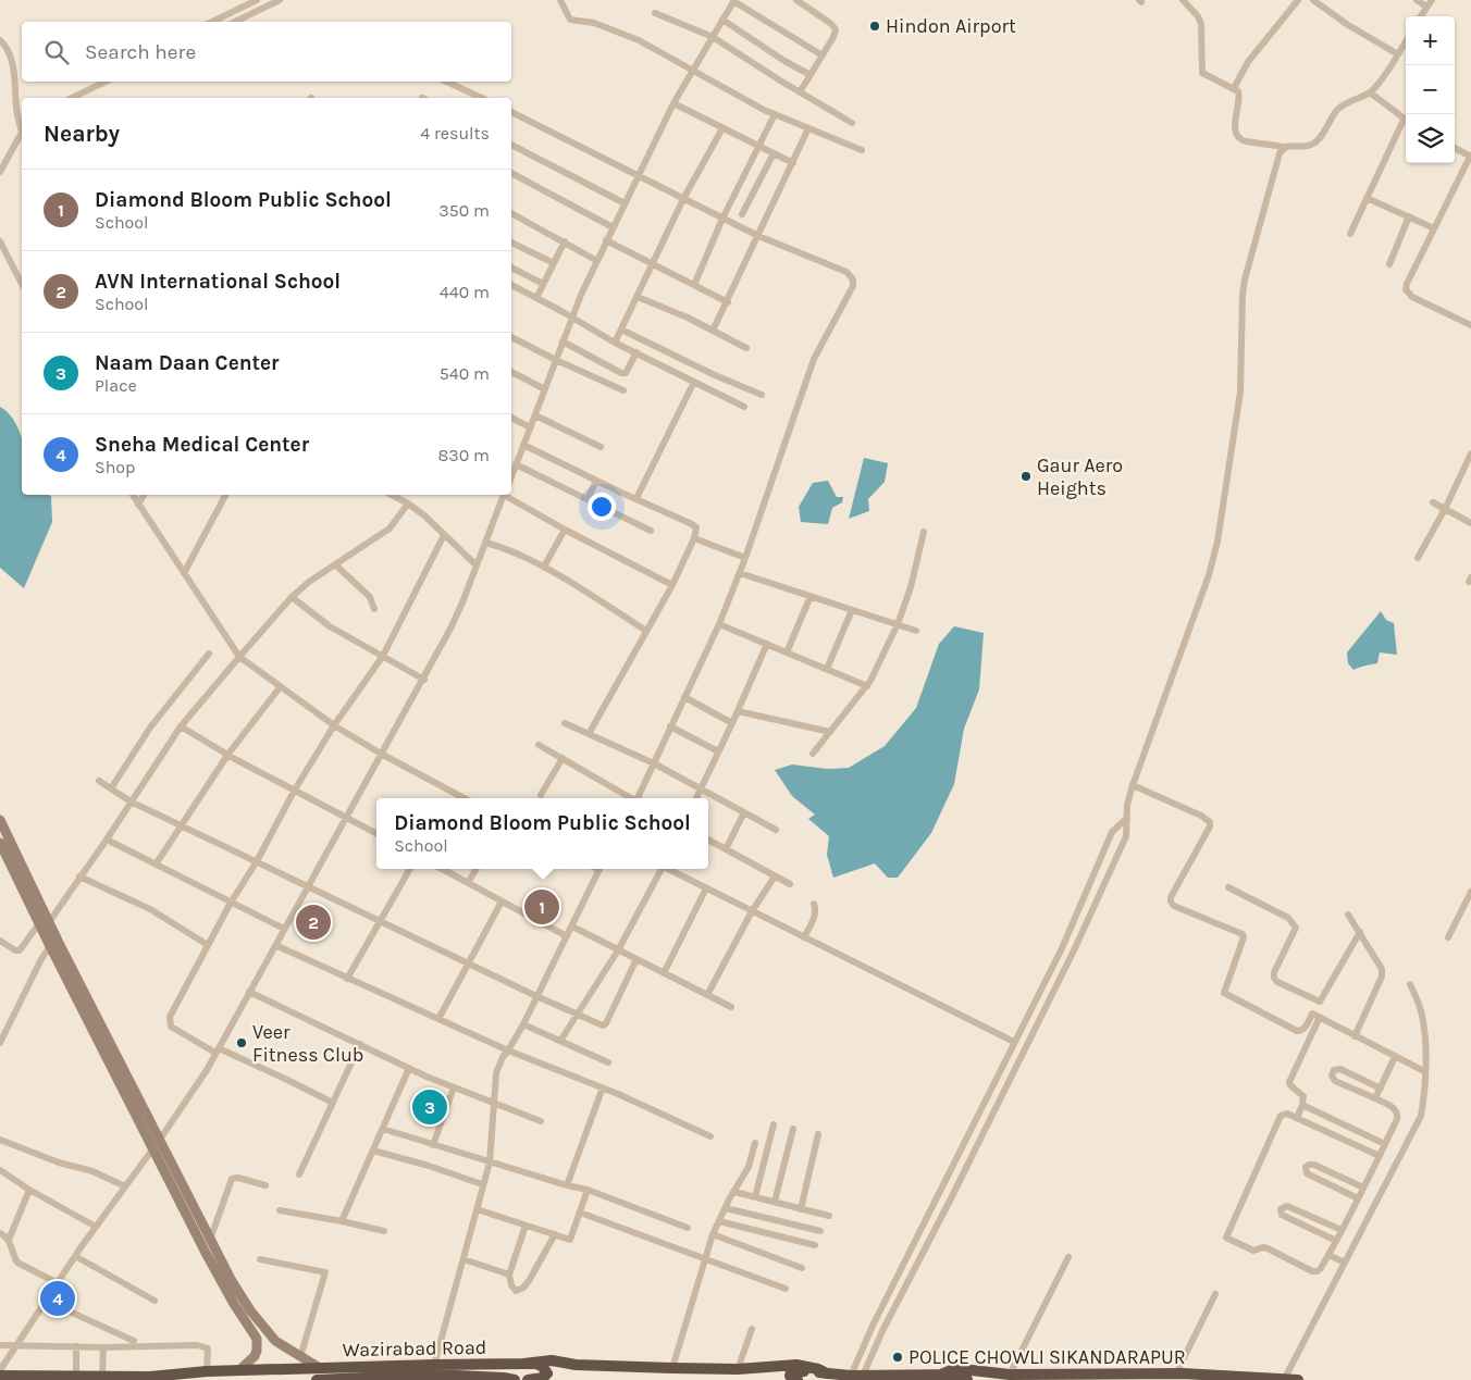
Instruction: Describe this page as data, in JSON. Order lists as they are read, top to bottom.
{
  "streets": {
    "highway": ["Wazirabad Road"]
  },
  "places": [
    "Hindon Airport",
    "Gaur Aero Heights",
    "Veer Fitness Club",
    "POLICE CHOWLI SIKANDARAPUR"
  ],
  "page": {
    "map_buttons": ["+", "−"],
    "search": "Search here",
    "heading": ["Nearby", "4 results"],
    "list": [
      {
        "mark": "1",
        "name": "Diamond Bloom Public School",
        "note": "School",
        "value": "350 m"
      },
      {
        "mark": "2",
        "name": "AVN International School",
        "note": "School",
        "value": "440 m"
      },
      {
        "mark": "3",
        "name": "Naam Daan Center",
        "note": "Place",
        "value": "540 m"
      },
      {
        "mark": "4",
        "name": "Sneha Medical Center",
        "note": "Shop",
        "value": "830 m"
      }
    ],
    "popup": ["Diamond Bloom Public School", "School"],
    "pins": [
      "1",
      "2",
      "3",
      "4"
    ]
  }
}
